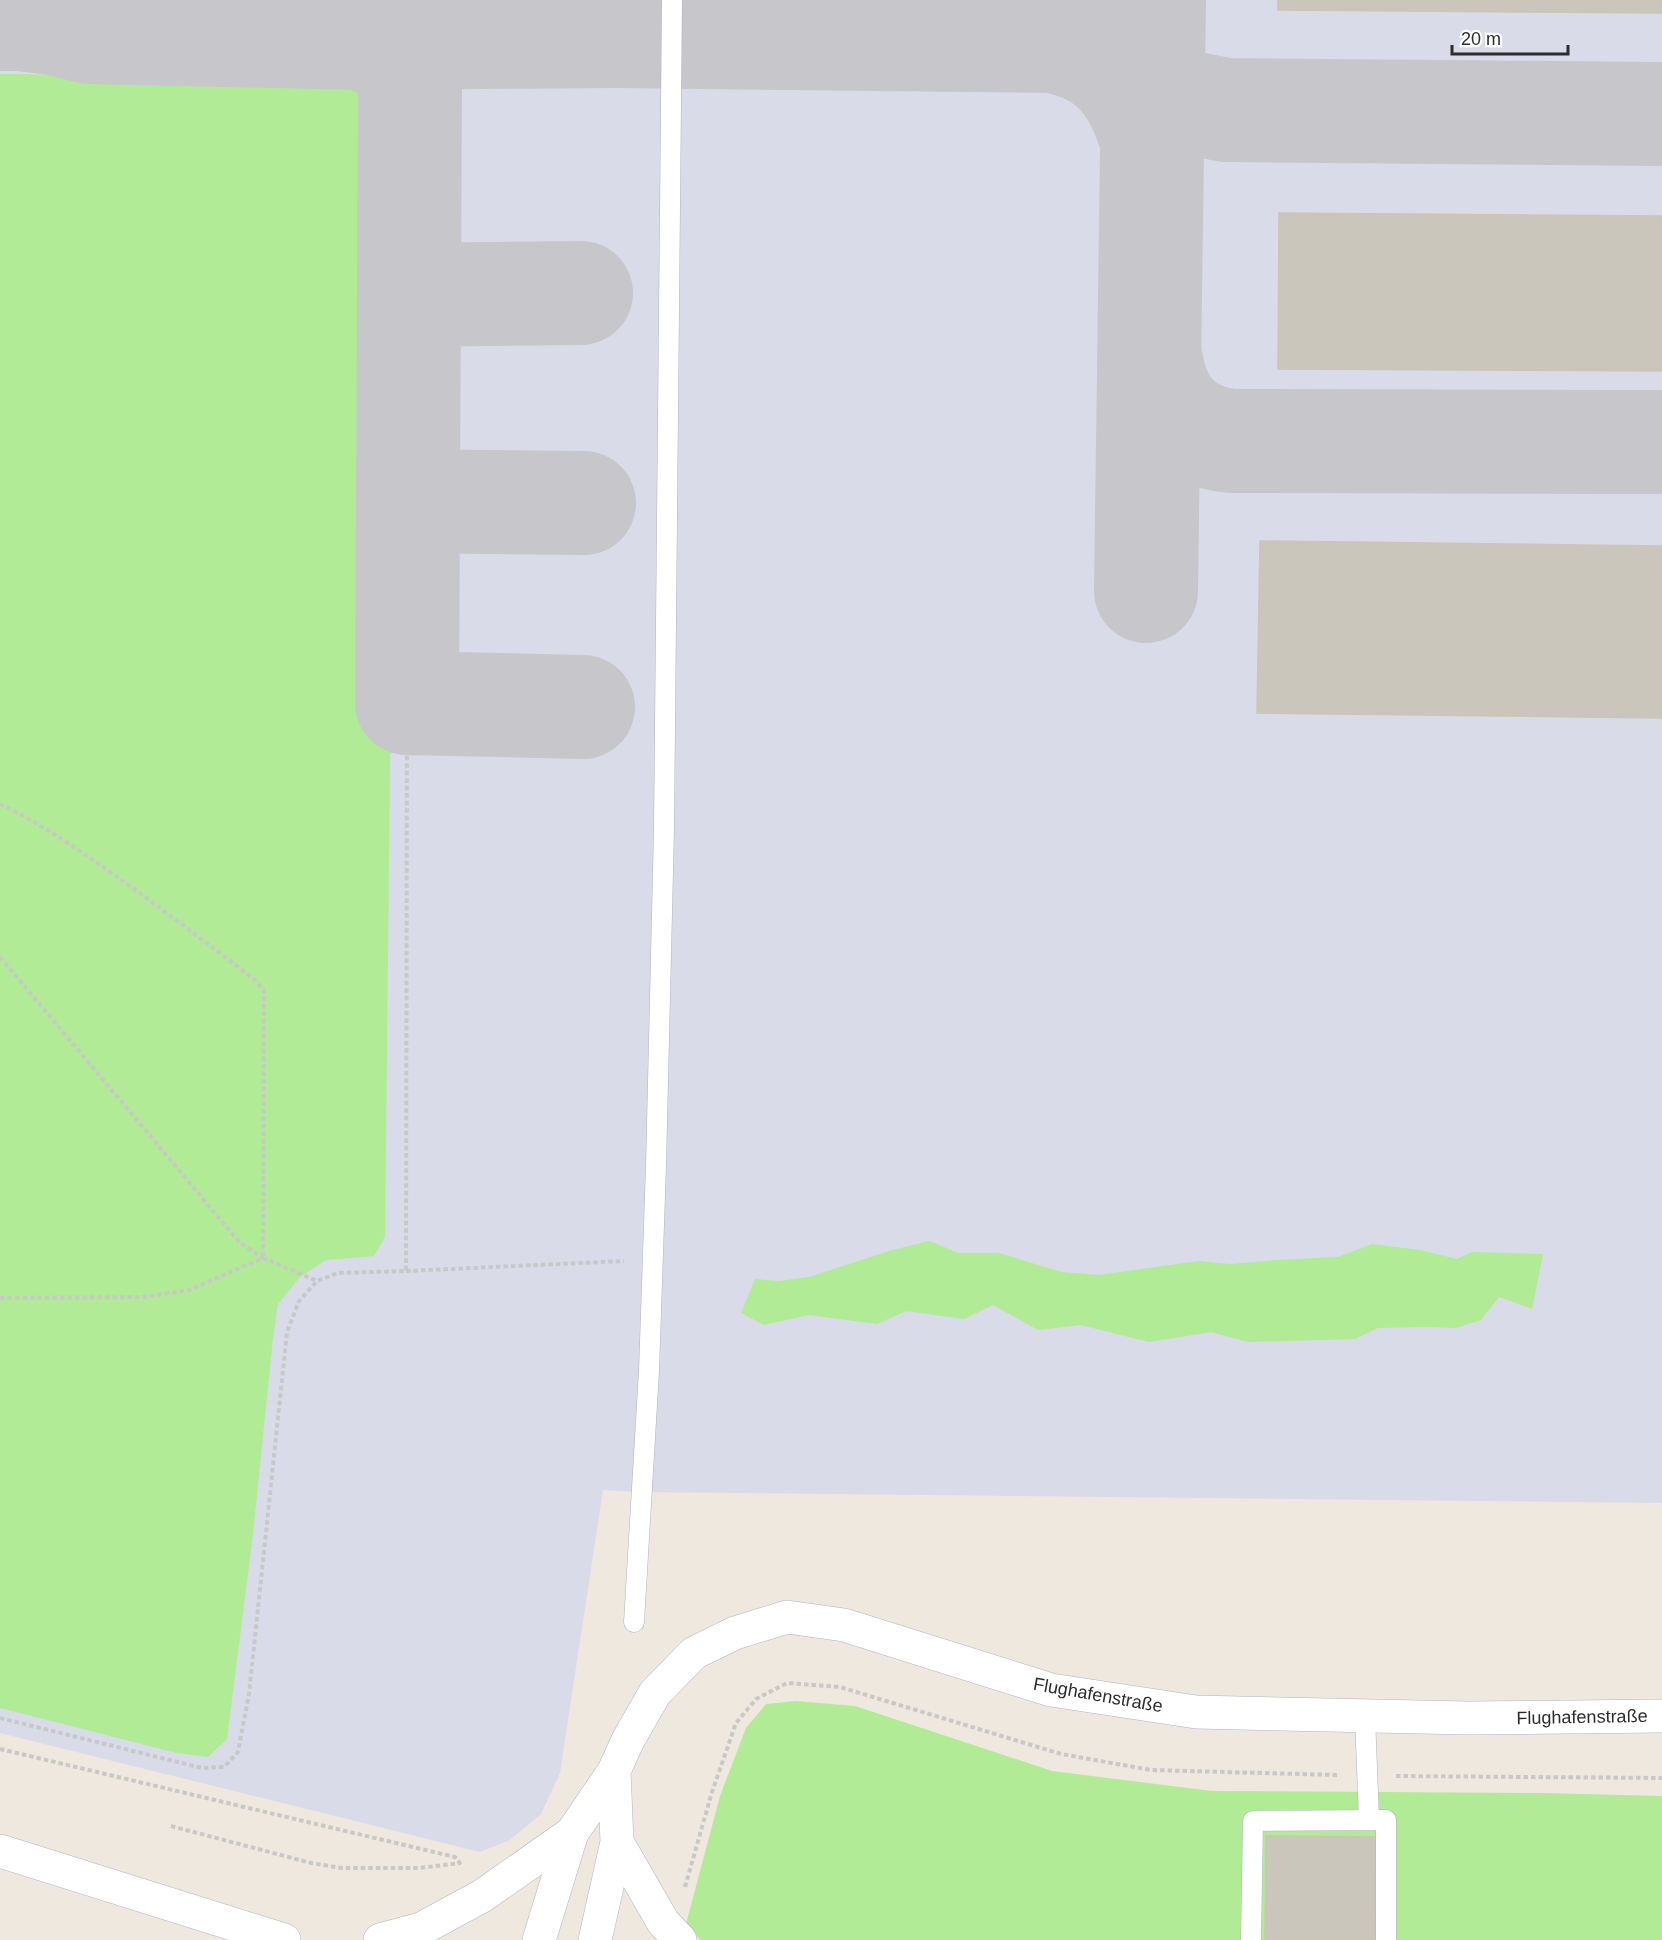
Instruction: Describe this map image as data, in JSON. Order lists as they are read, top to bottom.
{
  "streets": {
    "street": ["Flughafenstraße"]
  },
  "scale_bar": "20 m"
}
